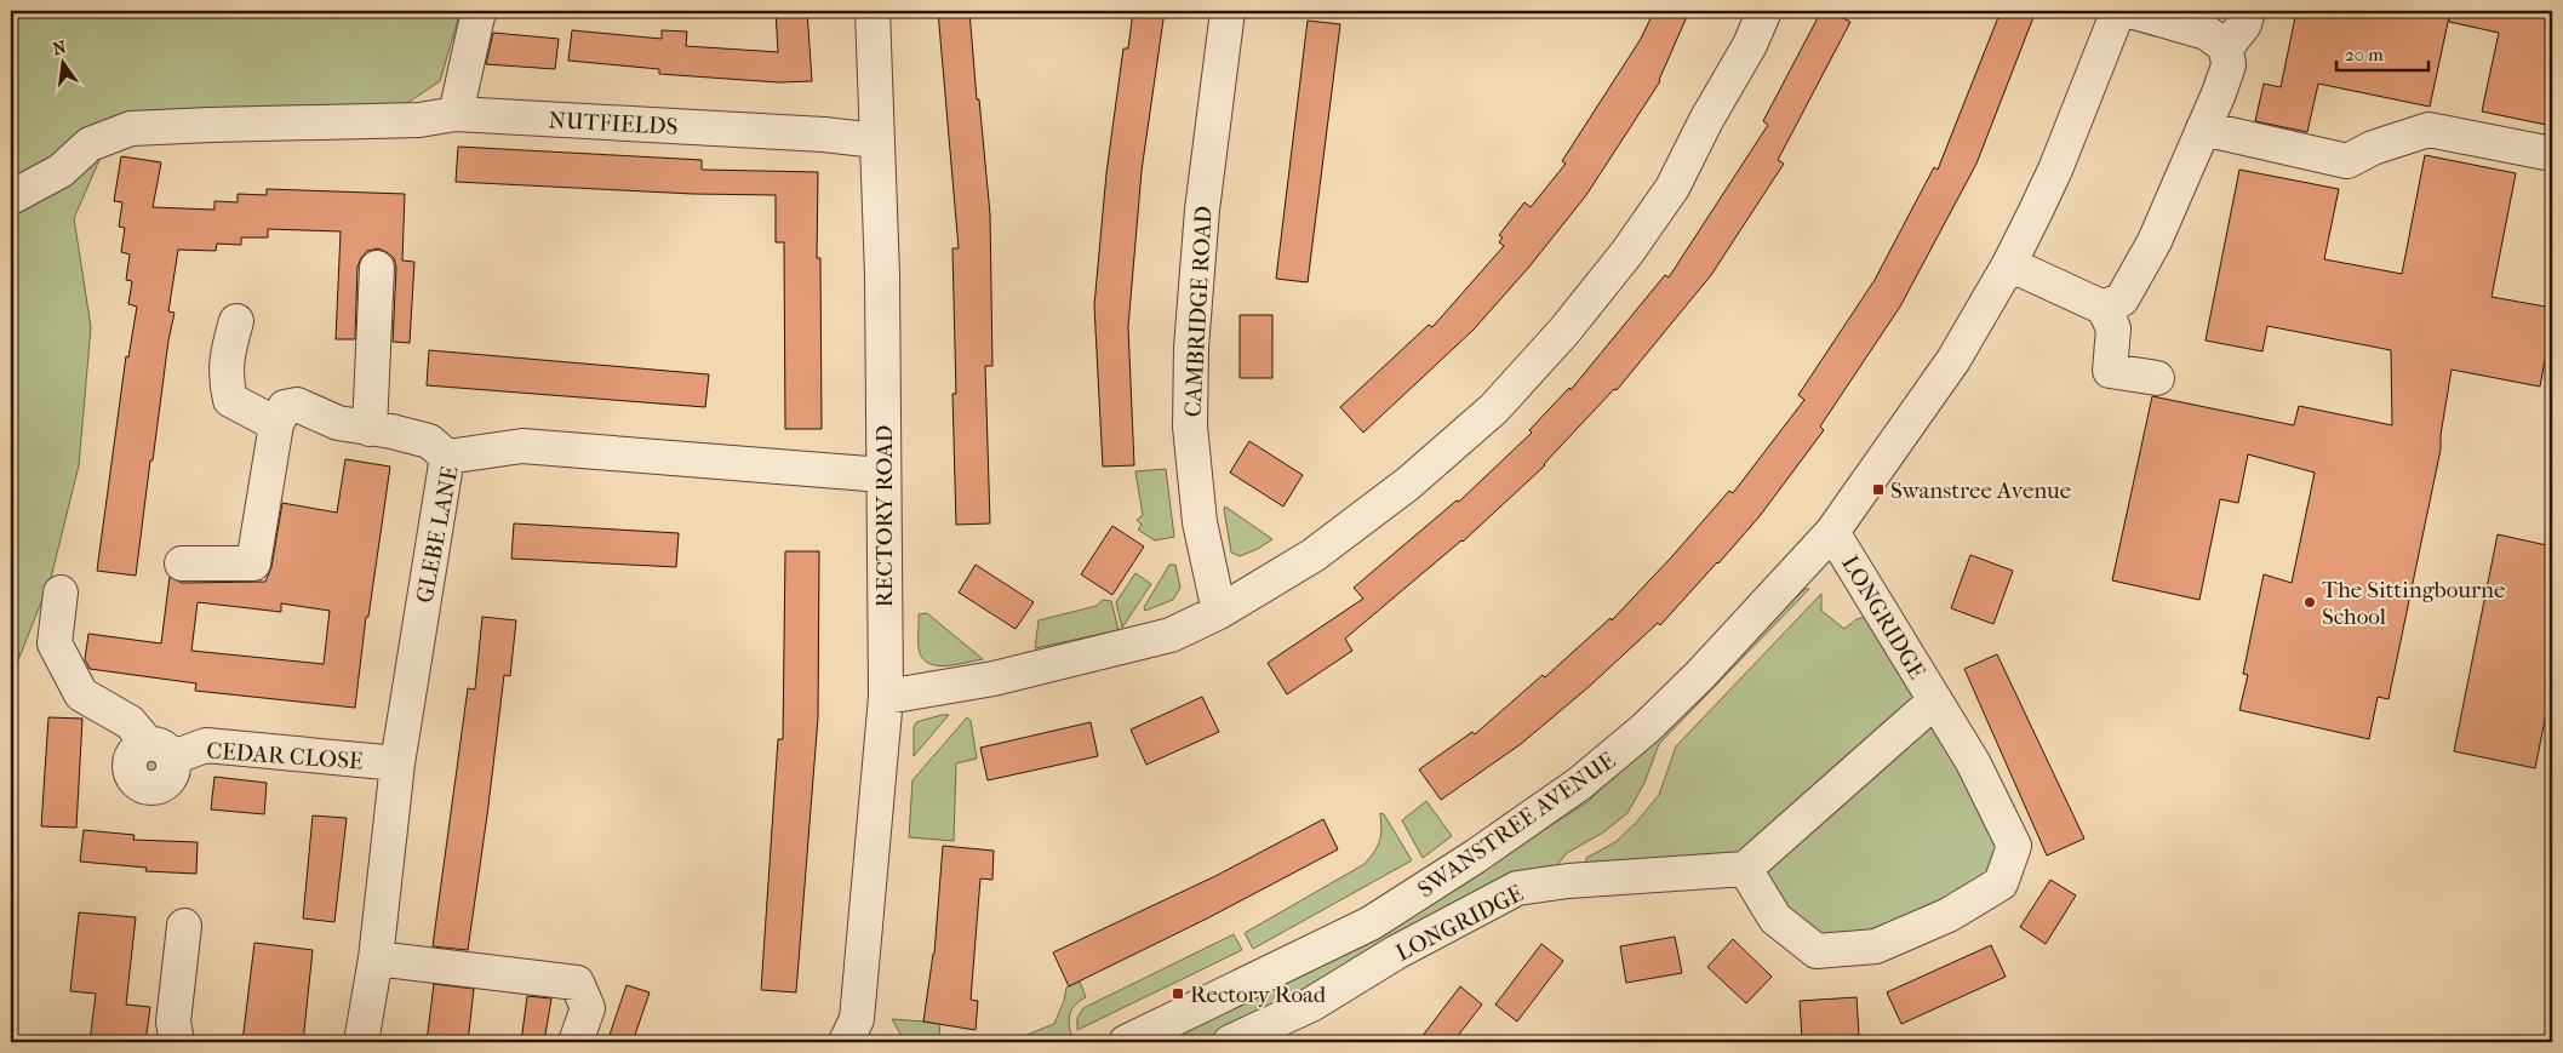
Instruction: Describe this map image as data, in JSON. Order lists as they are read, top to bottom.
{
  "streets": {
    "street": [
      "NUTFIELDS",
      "CAMBRIDGE ROAD",
      "RECTORY ROAD",
      "GLEBE LANE",
      "LONGRIDGE",
      "CEDAR CLOSE",
      "SWANSTREE AVENUE"
    ]
  },
  "crossings": [
    ["NUTFIELDS", "RECTORY ROAD"],
    ["RECTORY ROAD", "GLEBE LANE"],
    ["GLEBE LANE", "CEDAR CLOSE"],
    ["LONGRIDGE", "SWANSTREE AVENUE"]
  ],
  "places": {
    "transit": ["Swanstree Avenue", "Rectory Road"],
    "other": ["The Sittingbourne School"]
  },
  "scale_bar": "20 m",
  "north": "top"
}
